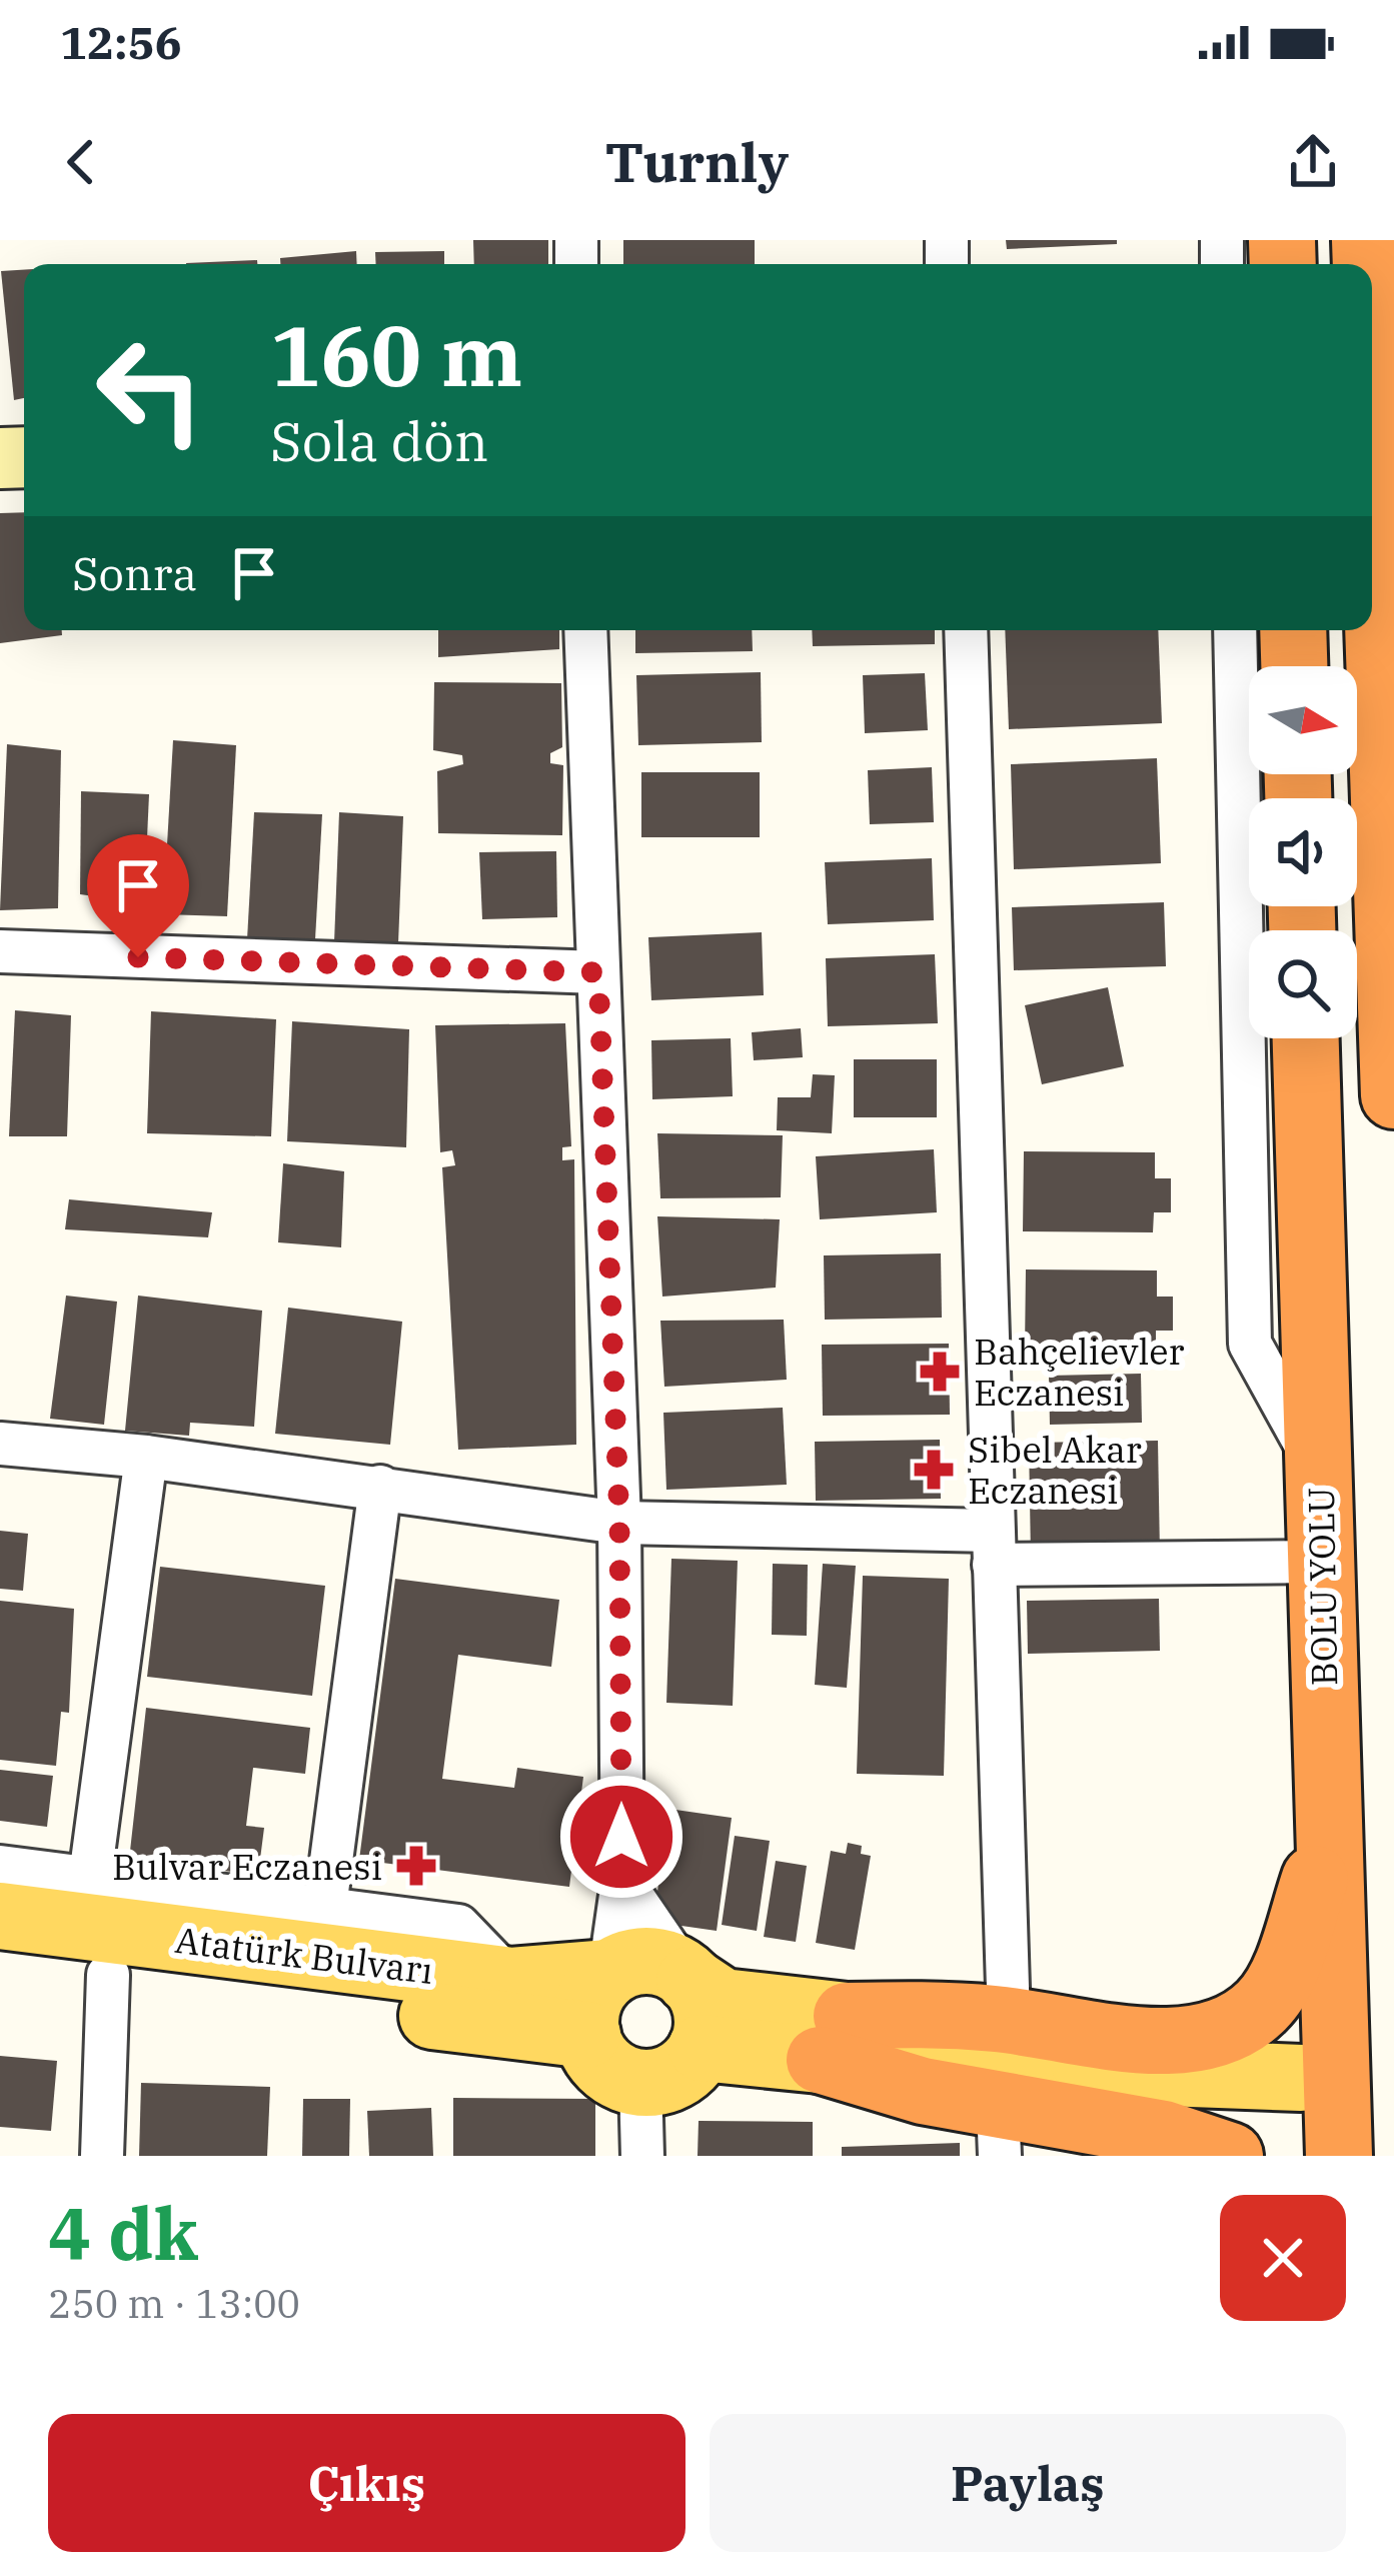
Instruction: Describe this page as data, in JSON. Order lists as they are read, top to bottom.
{
  "streets": {
    "highway": ["BOLU YOLU"],
    "main road": ["Atatürk Bulvarı"]
  },
  "places": {
    "pharmacy": ["Bahçelievler Eczanesi", "Sibel Akar Eczanesi", "Bulvar Eczanesi"]
  },
  "north": "right",
  "page": {
    "status": "12:56",
    "header": "Turnly",
    "turn": ["160 m", "Sola dön"],
    "then": "Sonra",
    "heading": ["4 dk", "250 m · 13:00"],
    "buttons": ["Çıkış", "Paylaş"]
  }
}
